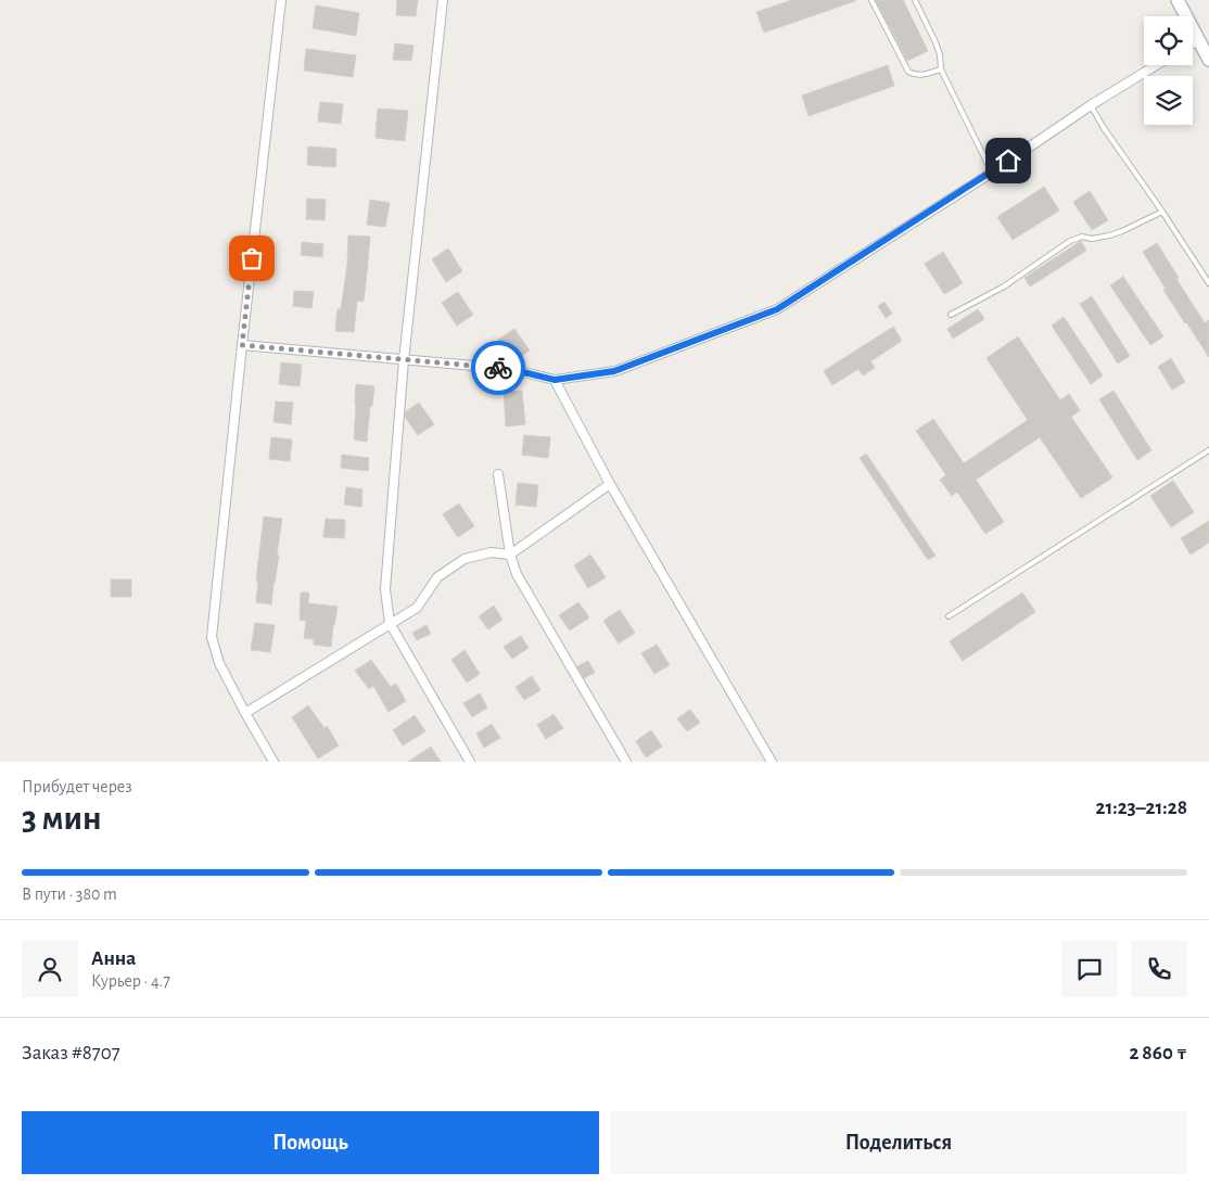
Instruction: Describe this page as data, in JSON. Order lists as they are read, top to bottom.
{
  "page": {
    "heading": ["3 мин", "Прибудет через", "21:23–21:28"],
    "panel": [
      "Анна",
      "Курьер · 4.7",
      "Заказ #8707",
      "2 860 ₸"
    ],
    "bar": "В пути · 380 m",
    "buttons": ["Помощь", "Поделиться"]
  }
}
